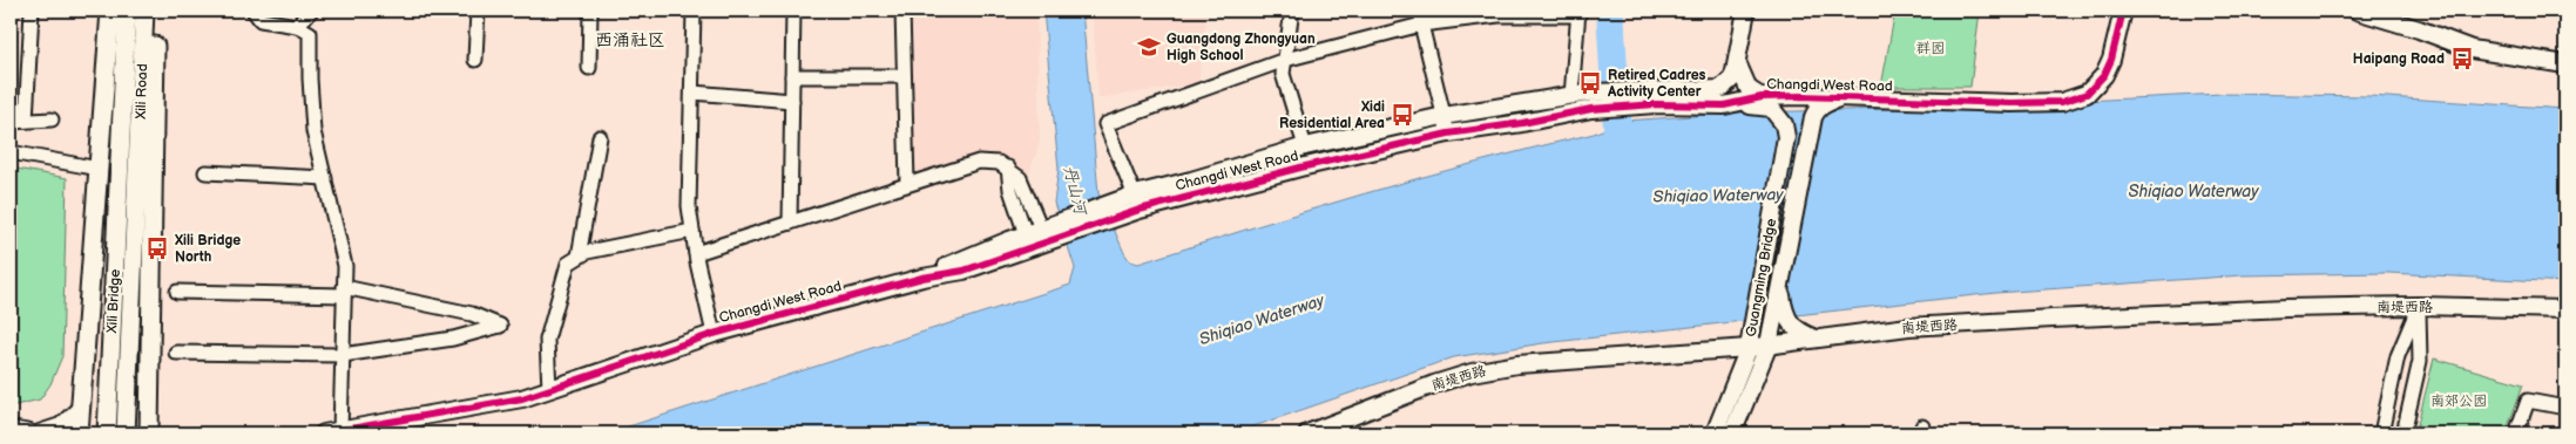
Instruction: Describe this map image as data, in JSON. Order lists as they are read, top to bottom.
{
  "streets": {
    "main road": ["Xili Road", "Xili Bridge"],
    "street": ["Changdi West Road", "Guangming Bridge", "南堤西路"]
  },
  "crossings": [
    ["Changdi West Road", "Guangming Bridge"],
    ["Xili Road", "Xili Bridge"],
    ["Guangming Bridge", "南堤西路"]
  ],
  "districts": ["西涌社区"],
  "water": ["丹山河", "Shiqiao Waterway"],
  "parks": ["群园", "南郊公园"],
  "places": {
    "school or university": ["Guangdong Zhongyuan High School"],
    "bus stop": [
      "Haipang Road",
      "Retired Cadres Activity Center",
      "Xidi Residential Area",
      "Xili Bridge North"
    ]
  }
}
